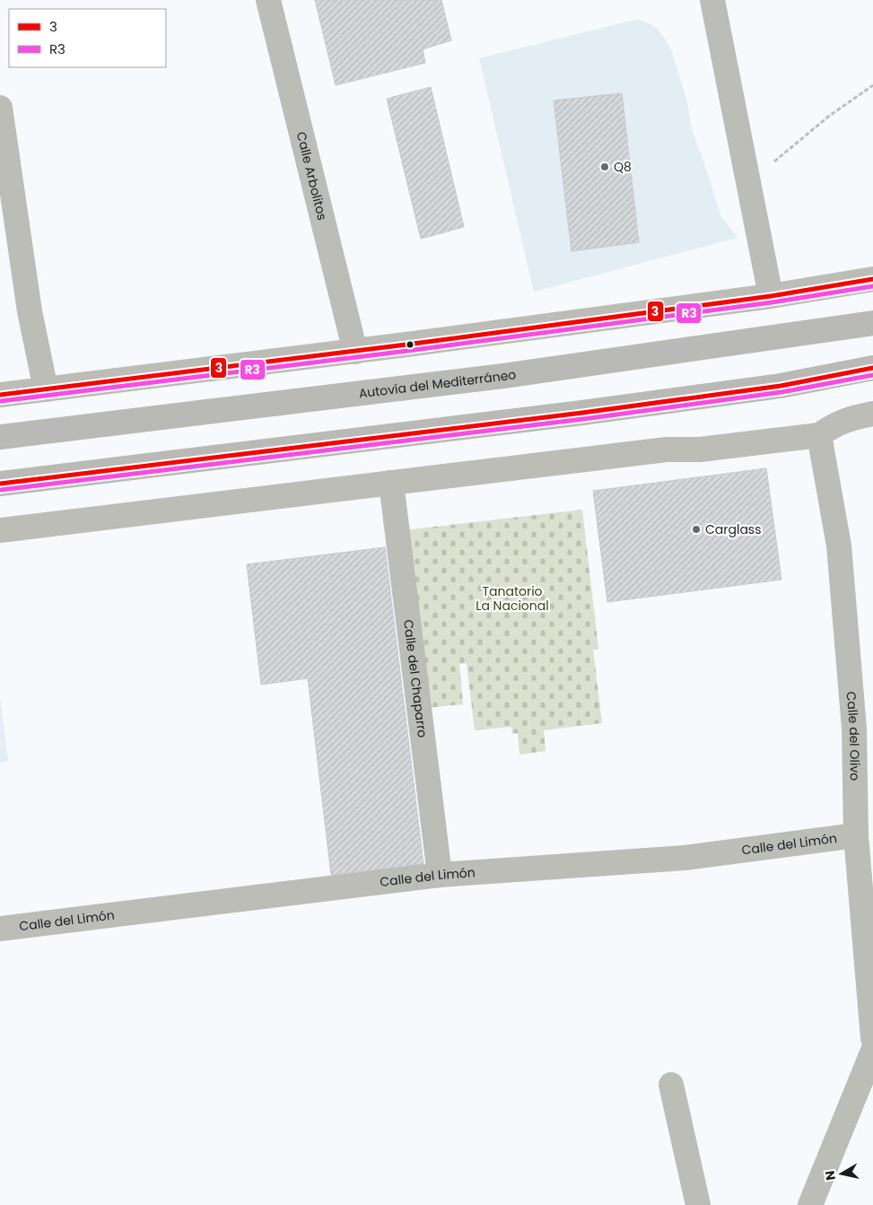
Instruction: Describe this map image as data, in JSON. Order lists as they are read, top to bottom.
{
  "streets": {
    "highway": ["Autovía del Mediterráneo"],
    "street": [
      "Calle Arbolitos",
      "Calle del Chaparro",
      "Calle del Olivo",
      "Calle del Limón"
    ]
  },
  "crossings": [
    ["Calle del Chaparro", "Calle del Limón"],
    ["Calle del Olivo", "Calle del Limón"]
  ],
  "parks": ["Tanatorio La Nacional"],
  "places": ["Q8", "Carglass"],
  "lines": ["transit line 3", "transit line R3"],
  "legend": ["3", "R3"],
  "north": "left"
}
